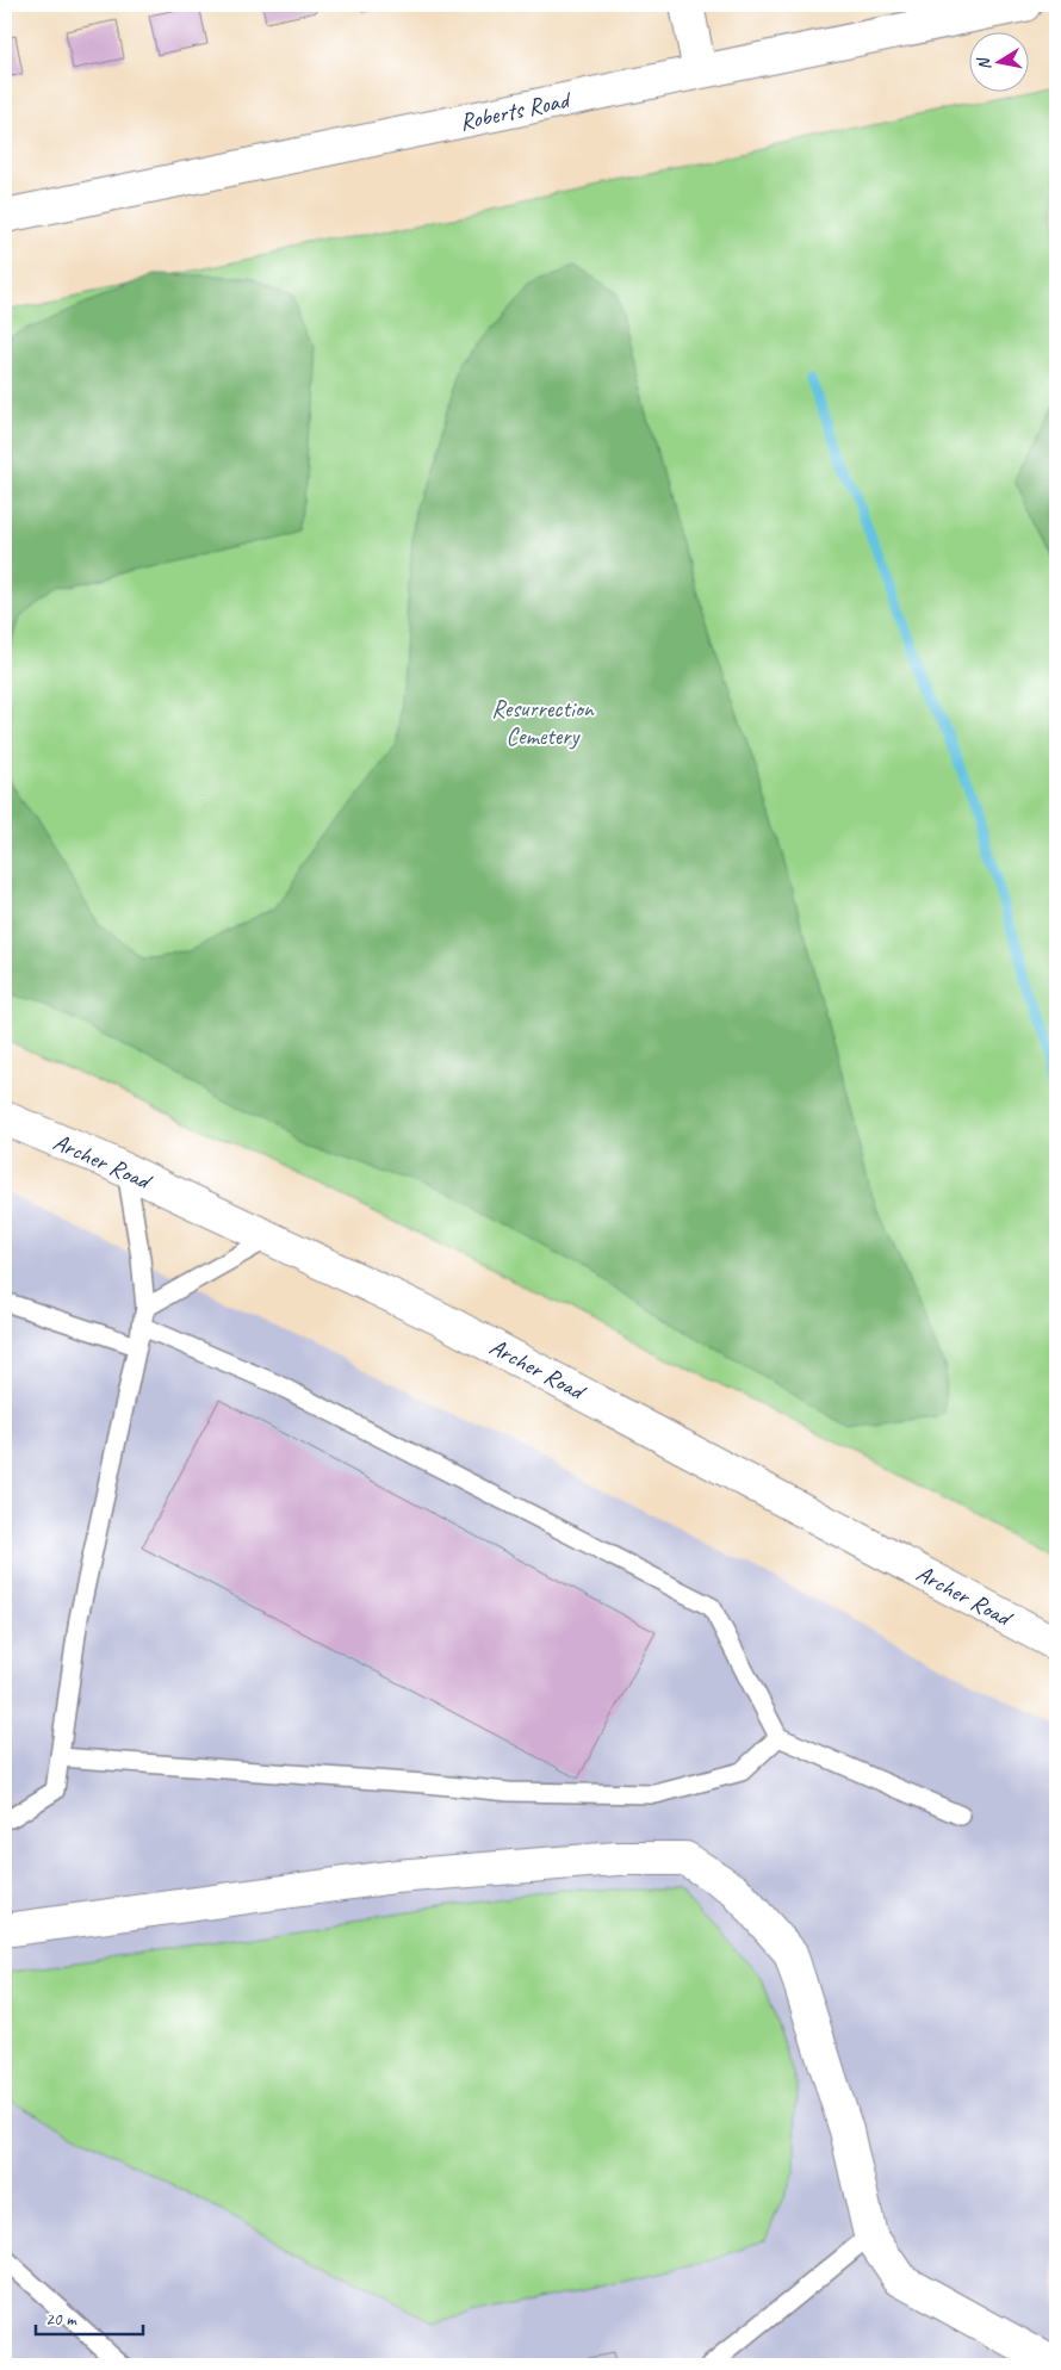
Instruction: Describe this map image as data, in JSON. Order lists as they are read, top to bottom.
{
  "streets": {
    "street": ["Roberts Road", "Archer Road"]
  },
  "parks": ["Resurrection Cemetery"],
  "scale_bar": "20 m",
  "north": "left"
}
